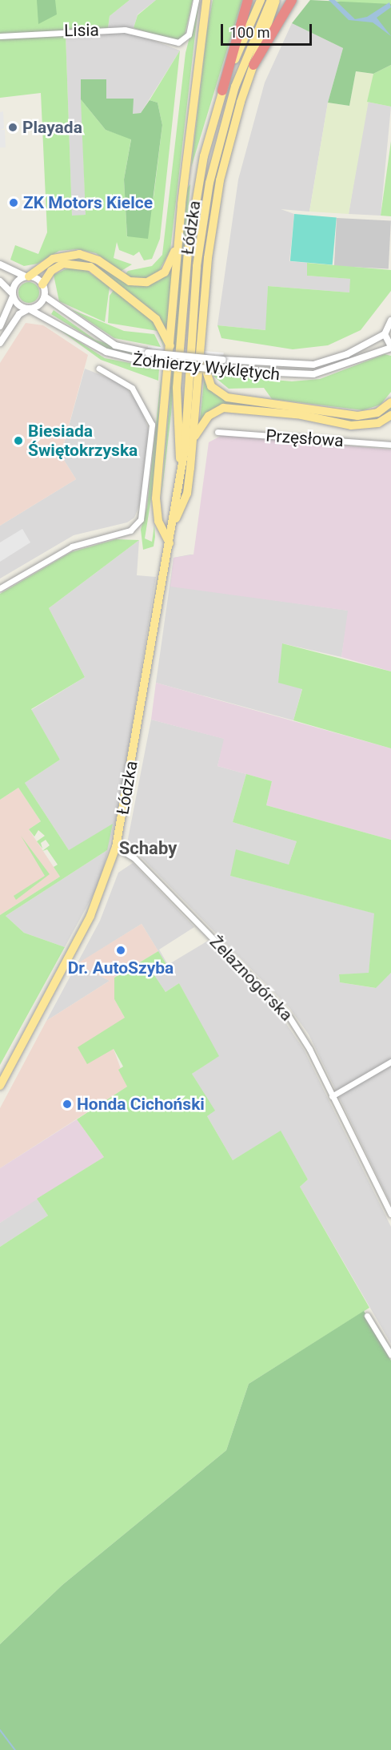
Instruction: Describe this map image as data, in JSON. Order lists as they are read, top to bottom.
{
  "streets": {
    "main road": ["Łódzka"],
    "street": [
      "Lisia",
      "Żołnierzy Wyklętych",
      "Przęsłowa",
      "Żelaznogórska"
    ]
  },
  "crossings": [
    ["Łódzka", "Żelaznogórska"]
  ],
  "districts": ["Schaby"],
  "places": [
    "Playada",
    "ZK Motors Kielce",
    "Biesiada Świętokrzyska",
    "Dr. AutoSzyba",
    "Honda Cichoński"
  ],
  "scale_bar": "100 m"
}
